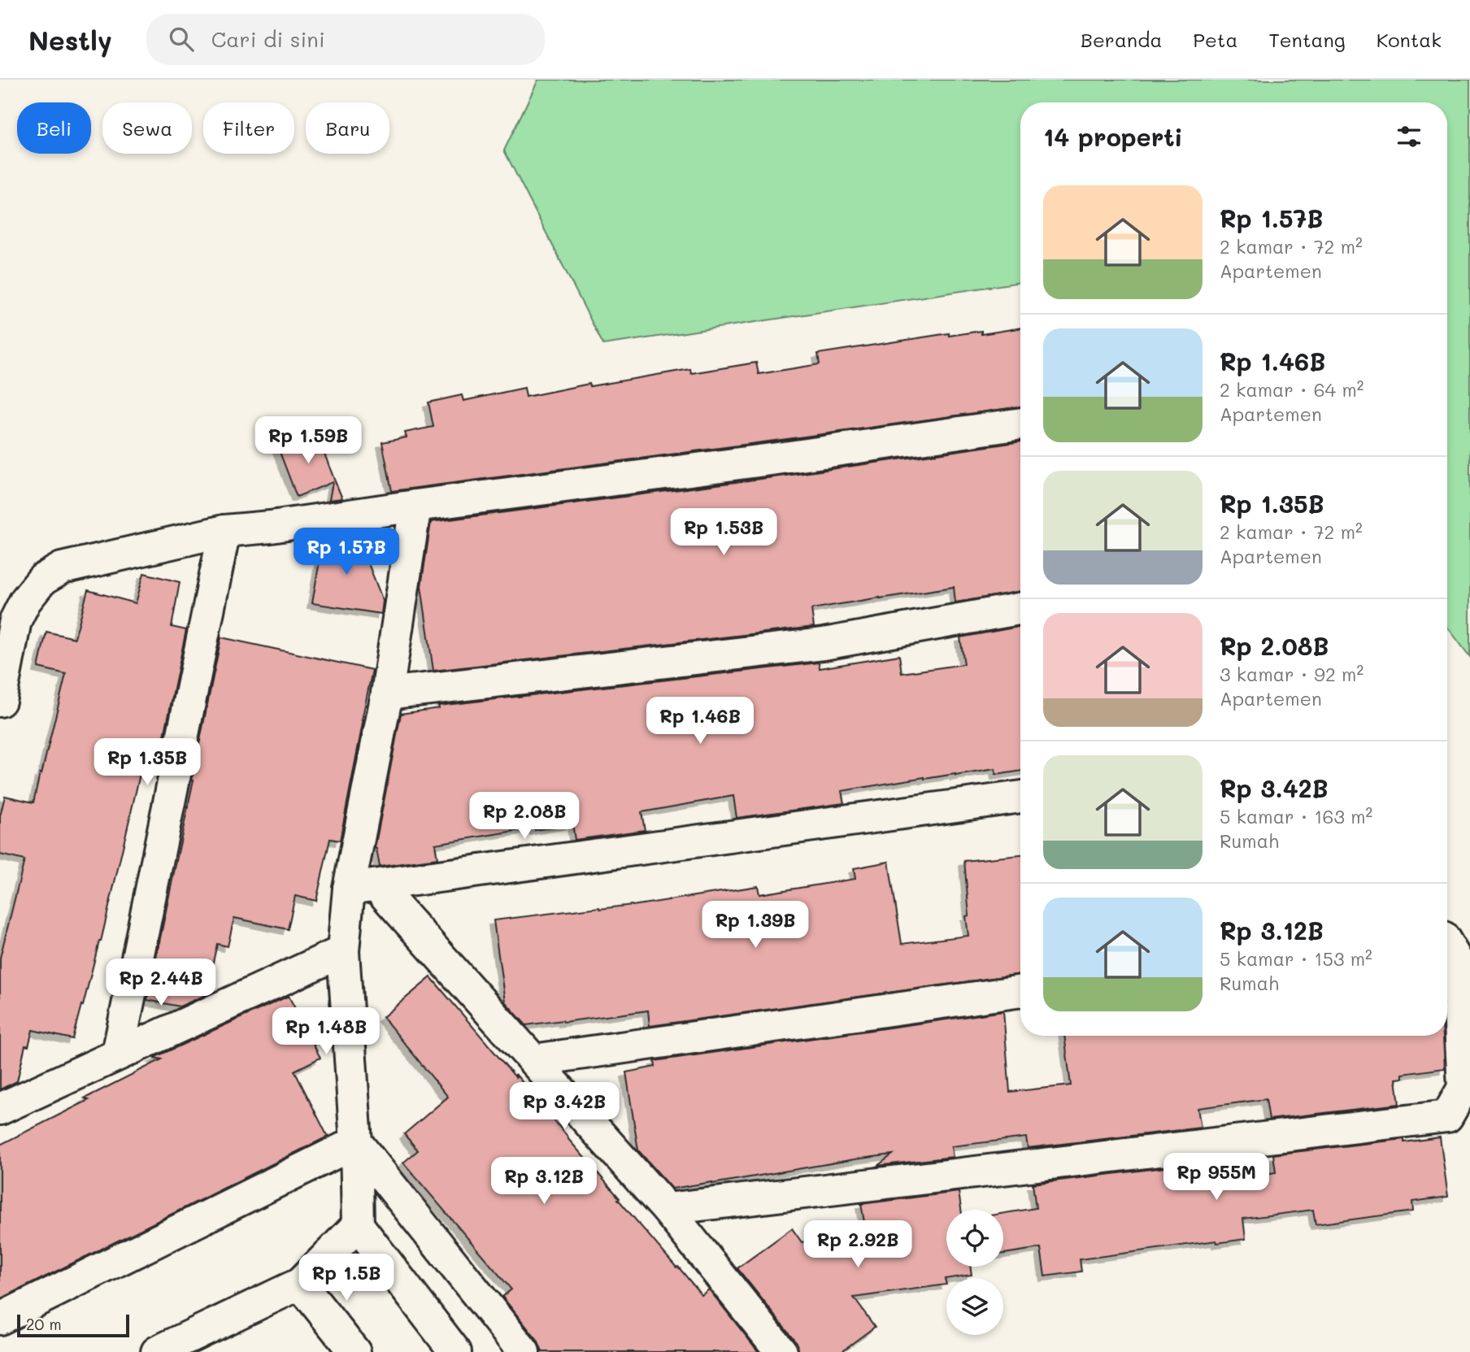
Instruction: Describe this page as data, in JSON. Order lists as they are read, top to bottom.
{
  "scale_bar": "20 m",
  "page": {
    "header": "Nestly",
    "search": "Cari di sini",
    "nav": [
      "Beranda",
      "Peta",
      "Tentang",
      "Kontak"
    ],
    "chip": [
      "Beli",
      "Sewa",
      "Filter",
      "Baru"
    ],
    "heading": "14 properti",
    "list": [
      {
        "name": "Rp 1.57B",
        "note": "2 kamar · 72 m² · Apartemen"
      },
      {
        "name": "Rp 1.46B",
        "note": "2 kamar · 64 m² · Apartemen"
      },
      {
        "name": "Rp 1.35B",
        "note": "2 kamar · 72 m² · Apartemen"
      },
      {
        "name": "Rp 2.08B",
        "note": "3 kamar · 92 m² · Apartemen"
      },
      {
        "name": "Rp 3.42B",
        "note": "5 kamar · 163 m² · Rumah"
      },
      {
        "name": "Rp 3.12B",
        "note": "5 kamar · 153 m² · Rumah"
      }
    ],
    "price": [
      "Rp 1.59B",
      "Rp 1.53B",
      "Rp 1.57B",
      "Rp 1.46B",
      "Rp 1.35B",
      "Rp 2.08B",
      "Rp 1.39B",
      "Rp 2.44B",
      "Rp 1.48B",
      "Rp 3.42B",
      "Rp 955M",
      "Rp 3.12B",
      "Rp 2.92B",
      "Rp 1.5B"
    ],
    "scale": "20 m"
  }
}
